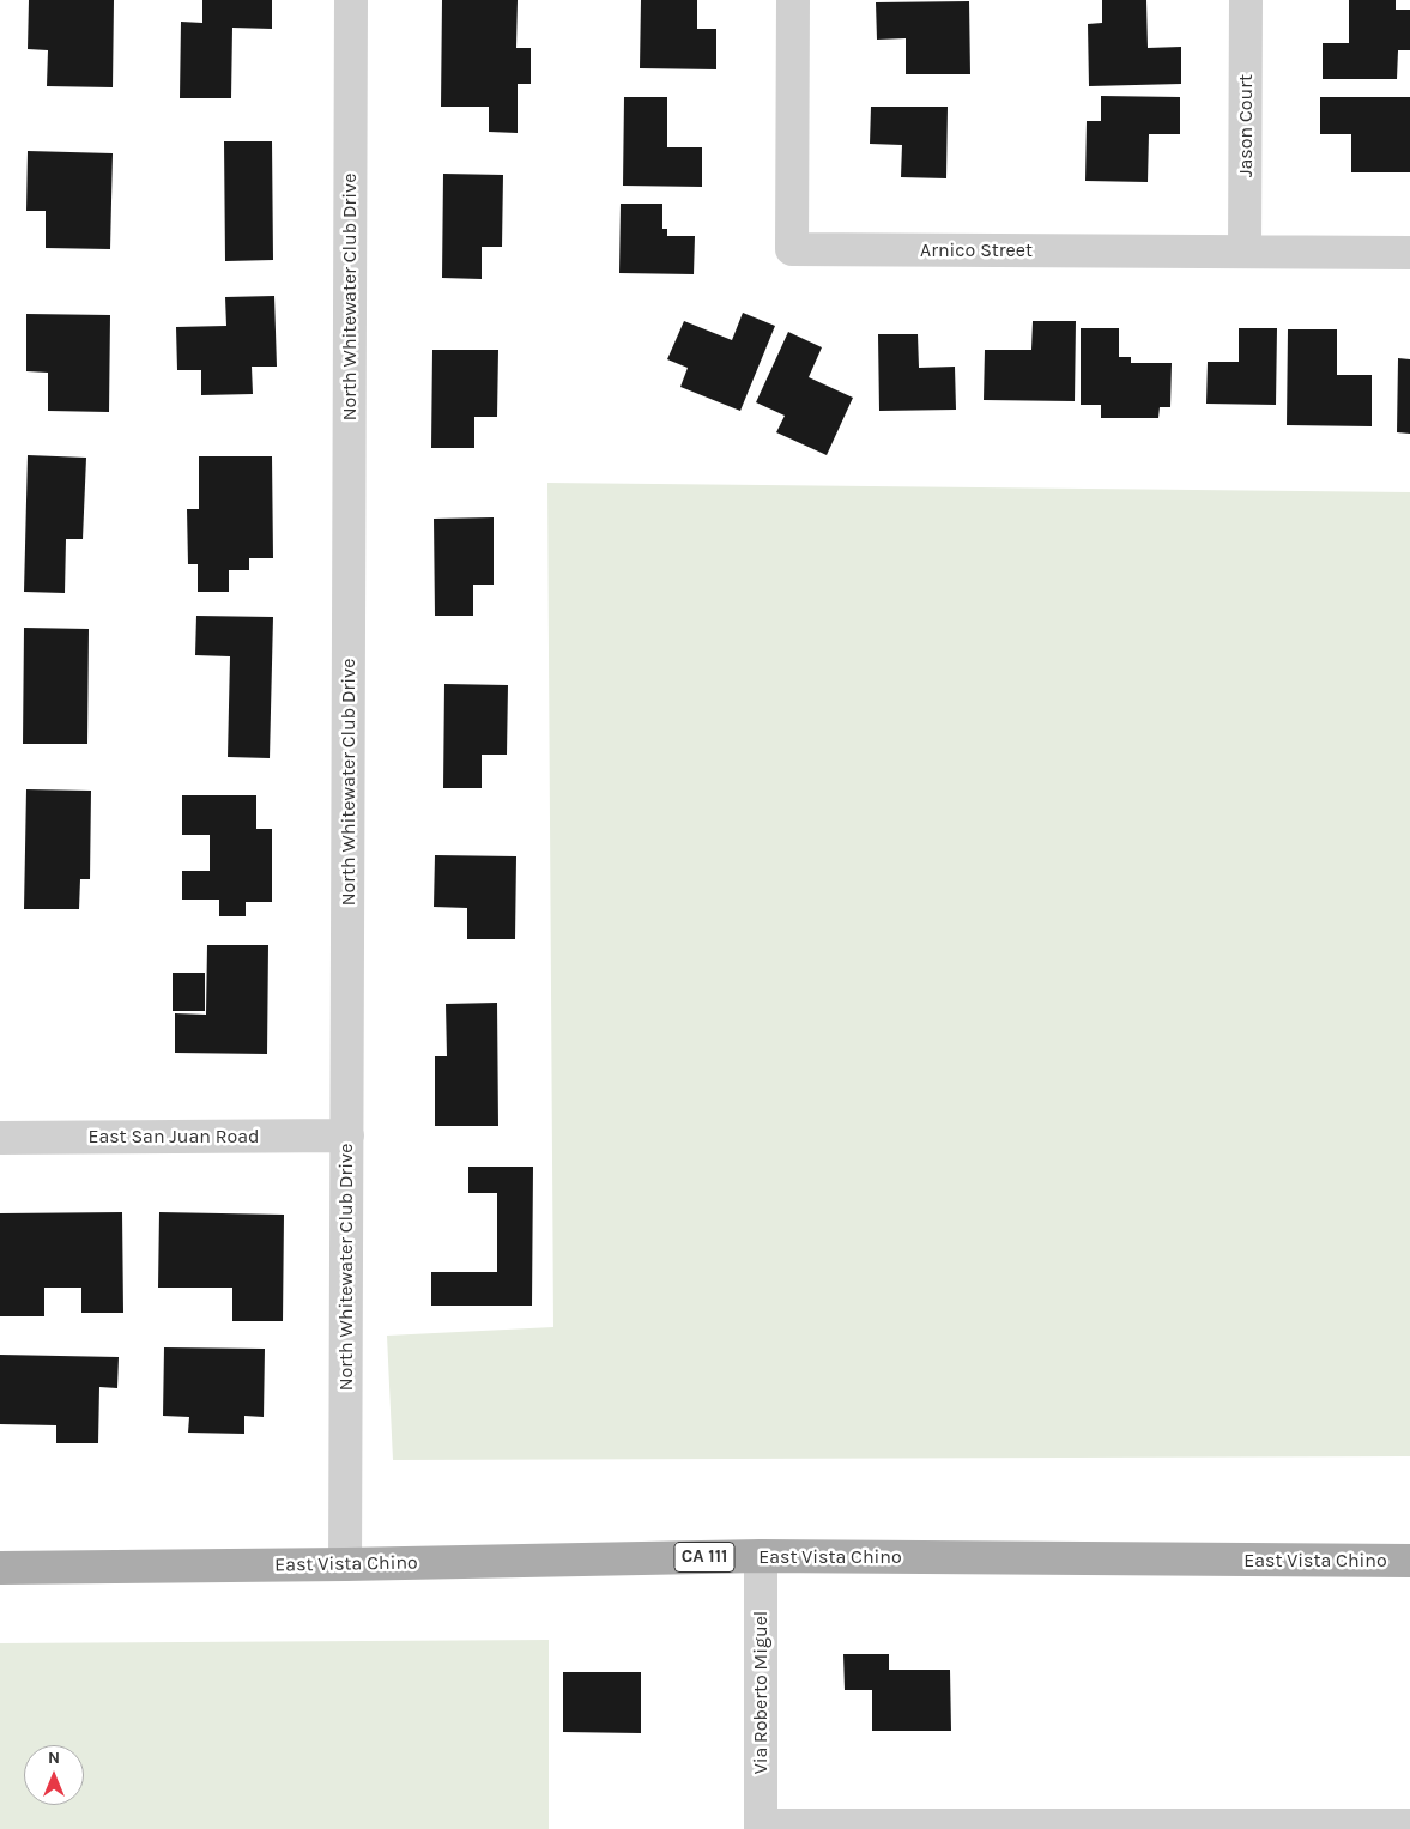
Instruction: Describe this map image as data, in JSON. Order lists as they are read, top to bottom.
{
  "streets": {
    "main road": ["CA 111", "East Vista Chino"],
    "street": [
      "Jason Court",
      "Arnico Street",
      "North Whitewater Club Drive",
      "East San Juan Road",
      "Via Roberto Miguel"
    ]
  },
  "crossings": [
    ["Jason Court", "Arnico Street"],
    ["North Whitewater Club Drive", "East San Juan Road"],
    ["North Whitewater Club Drive", "East Vista Chino"],
    ["East Vista Chino", "Via Roberto Miguel"]
  ],
  "north": "top"
}
